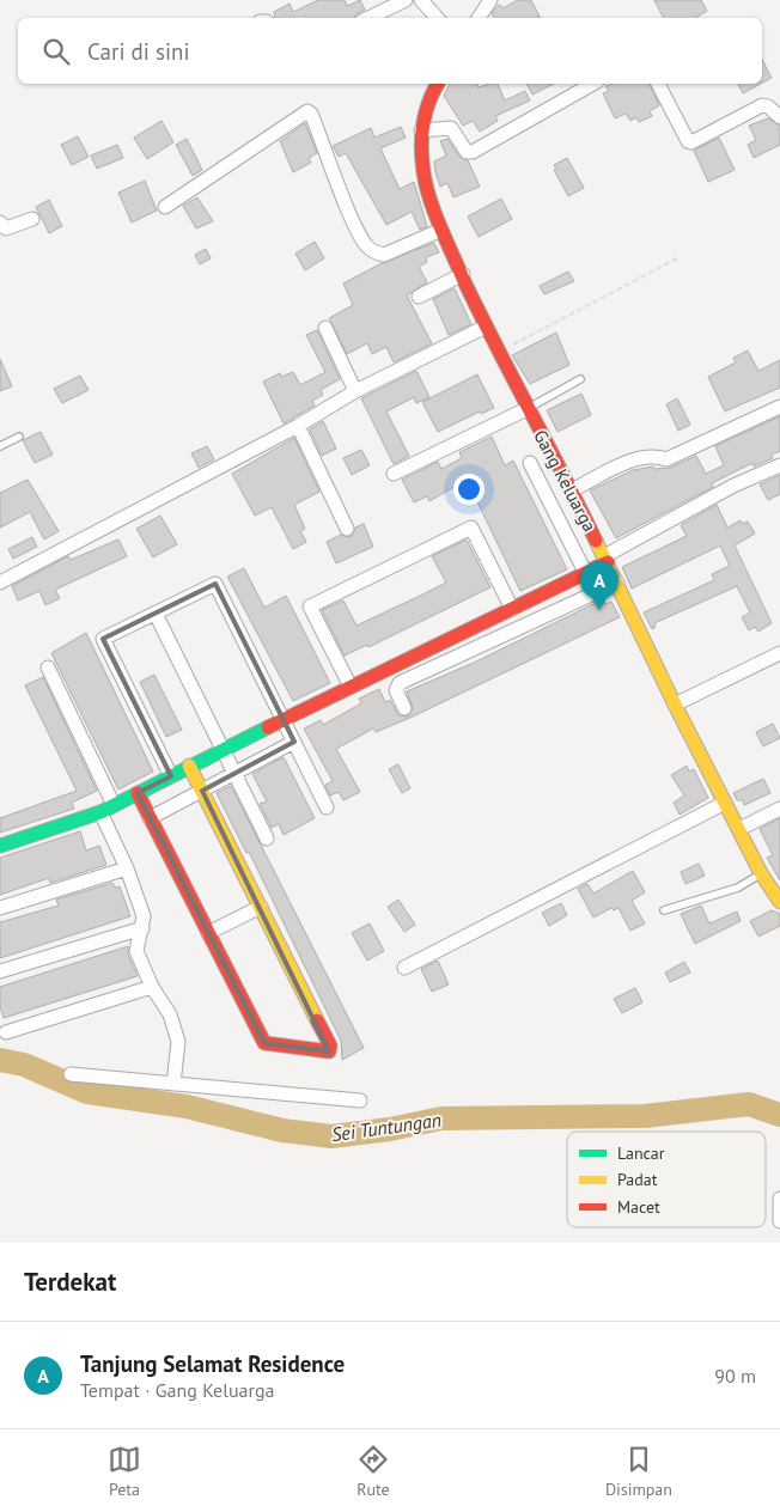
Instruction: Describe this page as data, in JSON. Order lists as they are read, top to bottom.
{
  "streets": {
    "street": ["Gang Keluarga"]
  },
  "water": ["Sei Tuntungan"],
  "legend": ["Lancar", "Padat", "Macet"],
  "page": {
    "search": "Cari di sini",
    "pins": "A",
    "heading": "Terdekat",
    "list": [
      {
        "mark": "A",
        "name": "Tanjung Selamat Residence",
        "note": "Tempat · Gang Keluarga",
        "value": "90 m"
      }
    ],
    "nav": ["Peta", "Rute", "Disimpan"]
  }
}
